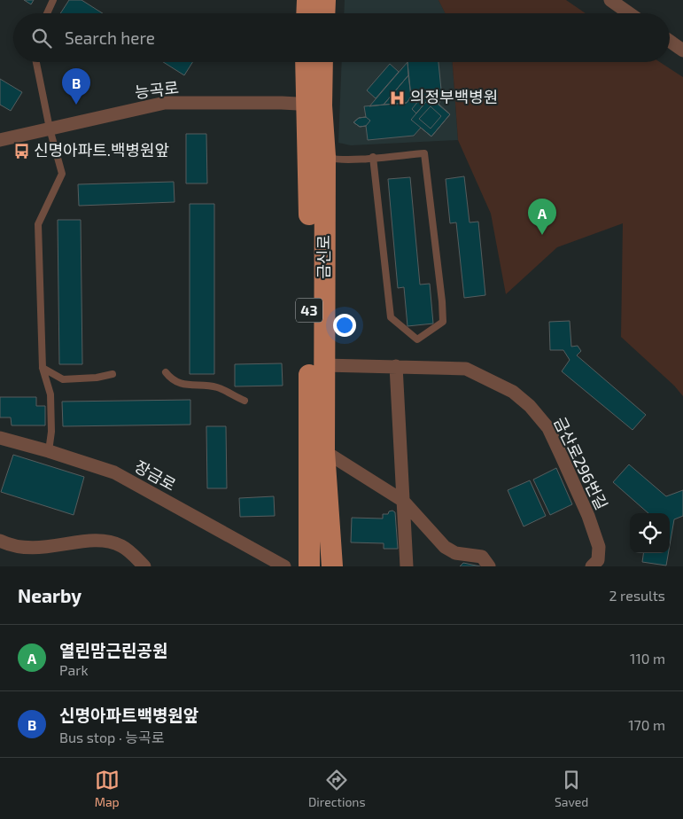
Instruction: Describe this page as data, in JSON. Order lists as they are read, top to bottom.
{
  "streets": {
    "main road": ["금신로", "43"],
    "street": ["능곡로", "금산로296번길", "장금로"]
  },
  "crossings": [
    ["능곡로", "금신로"],
    ["금신로", "금산로296번길"]
  ],
  "places": {
    "hospital": ["의정부백병원"],
    "bus stop": ["신명아파트.백병원앞"]
  },
  "page": {
    "search": "Search here",
    "pins": ["B", "A"],
    "heading": ["Nearby", "2 results"],
    "list": [
      {
        "mark": "A",
        "name": "열린맘근린공원",
        "note": "Park",
        "value": "110 m"
      },
      {
        "mark": "B",
        "name": "신명아파트백병원앞",
        "note": "Bus stop · 능곡로",
        "value": "170 m"
      }
    ],
    "nav": ["Map", "Directions", "Saved"]
  }
}
